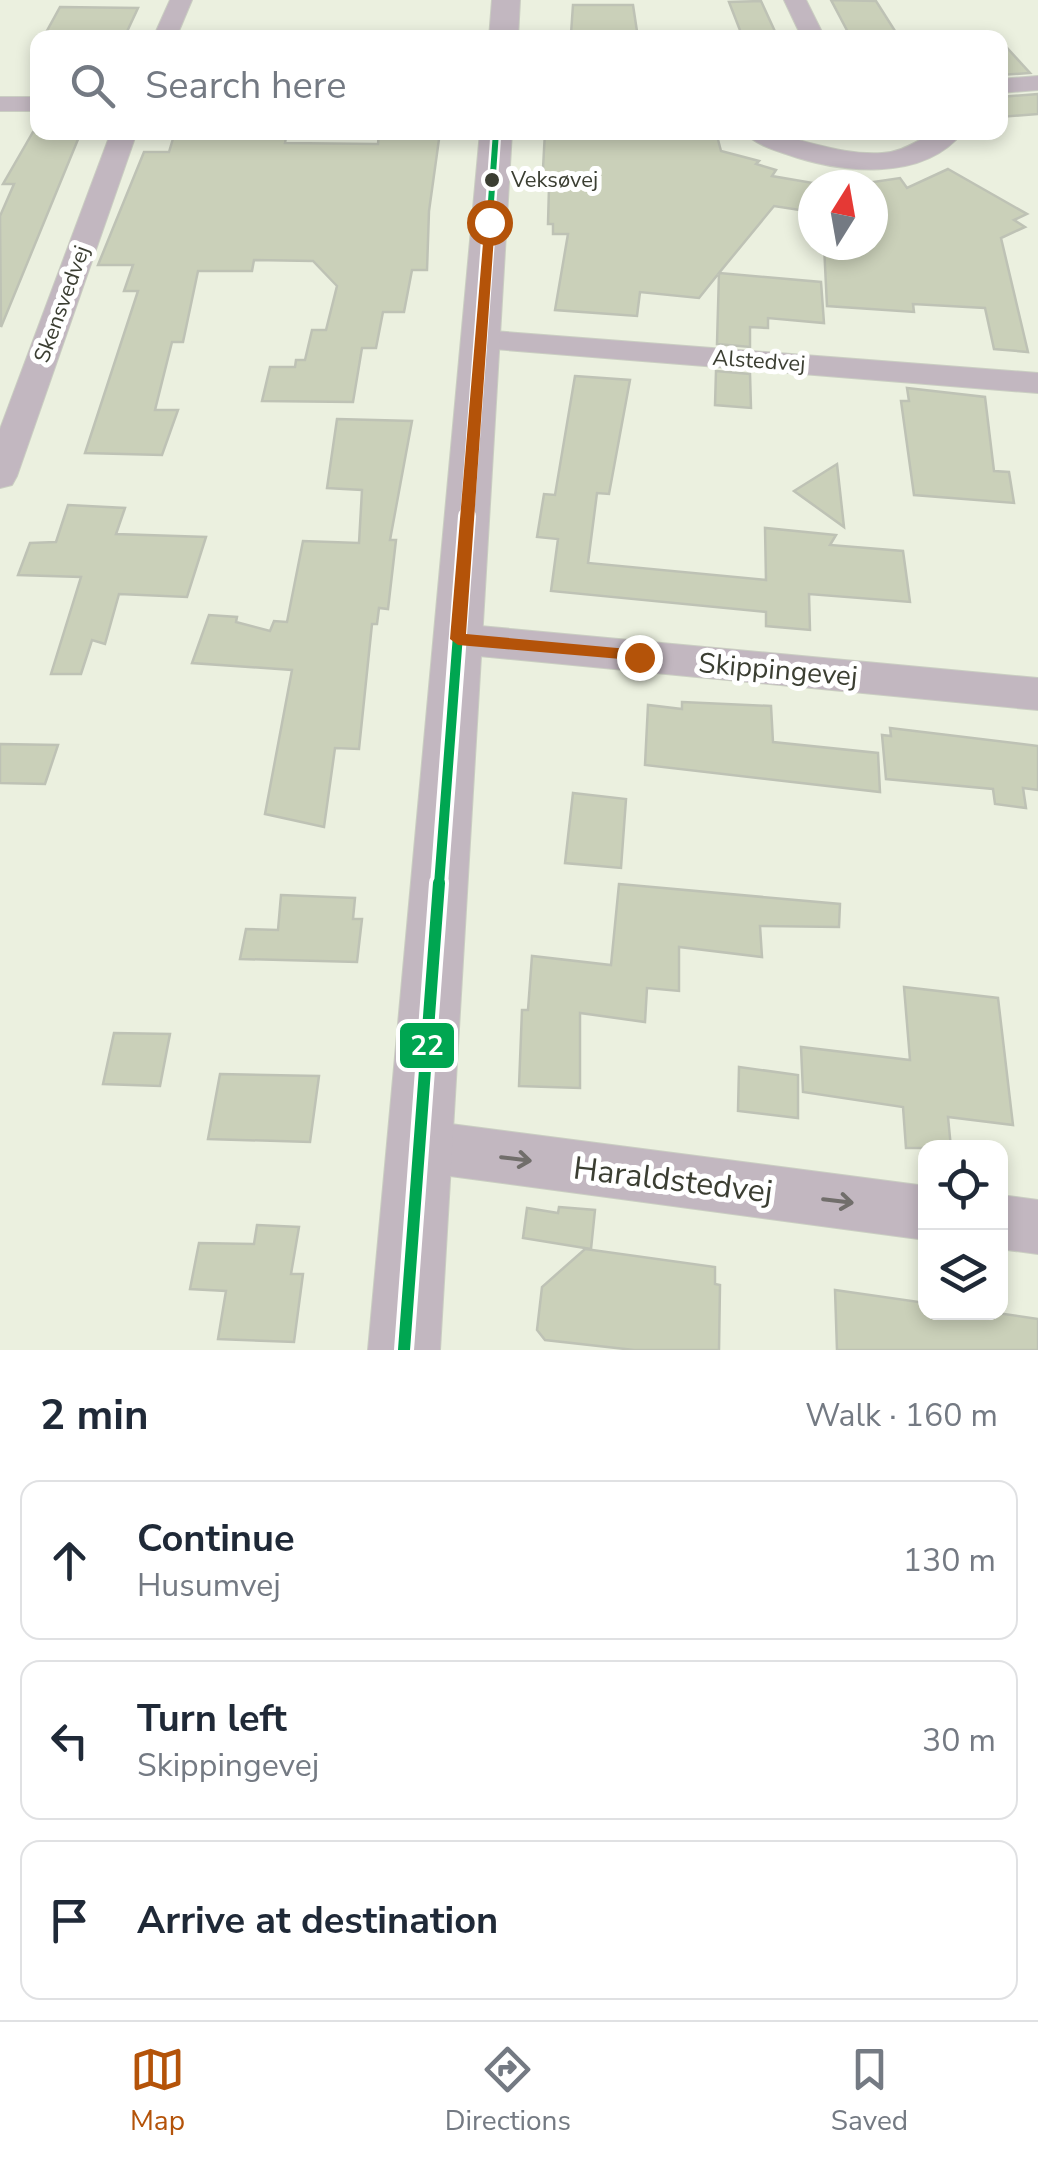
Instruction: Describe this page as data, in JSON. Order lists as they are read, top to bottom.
{
  "streets": {
    "street": [
      "Skensvedvej",
      "Alstedvej",
      "Skippingevej",
      "Haraldstedvej"
    ]
  },
  "one_way": ["Haraldstedvej"],
  "places": ["Veksøvej"],
  "lines": ["transit line 22"],
  "north": "top",
  "page": {
    "search": "Search here",
    "heading": ["2 min", "Walk · 160 m"],
    "list": [
      ["Continue", "Husumvej", "130 m"],
      ["Turn left", "Skippingevej", "30 m"],
      "Arrive at destination"
    ],
    "nav": ["Map", "Directions", "Saved"]
  }
}
